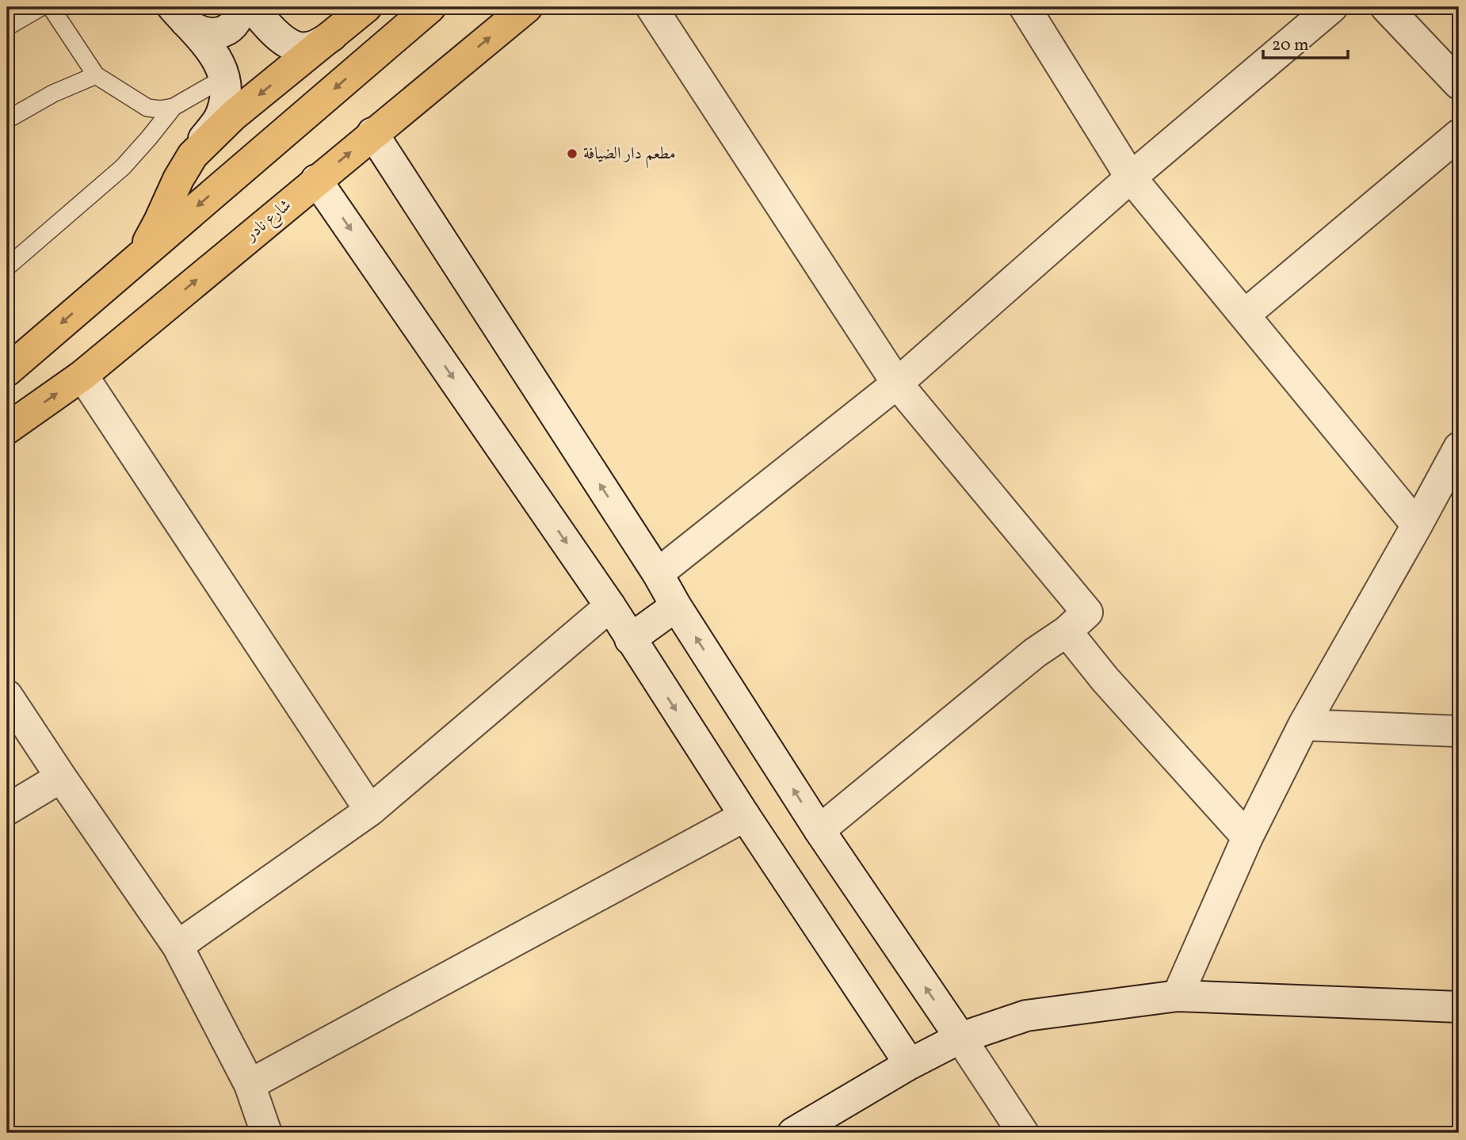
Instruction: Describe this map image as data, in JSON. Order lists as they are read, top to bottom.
{
  "streets": {
    "main road": ["شارع نادر"]
  },
  "places": ["مطعم دار الضيافة"],
  "scale_bar": "20 m"
}
